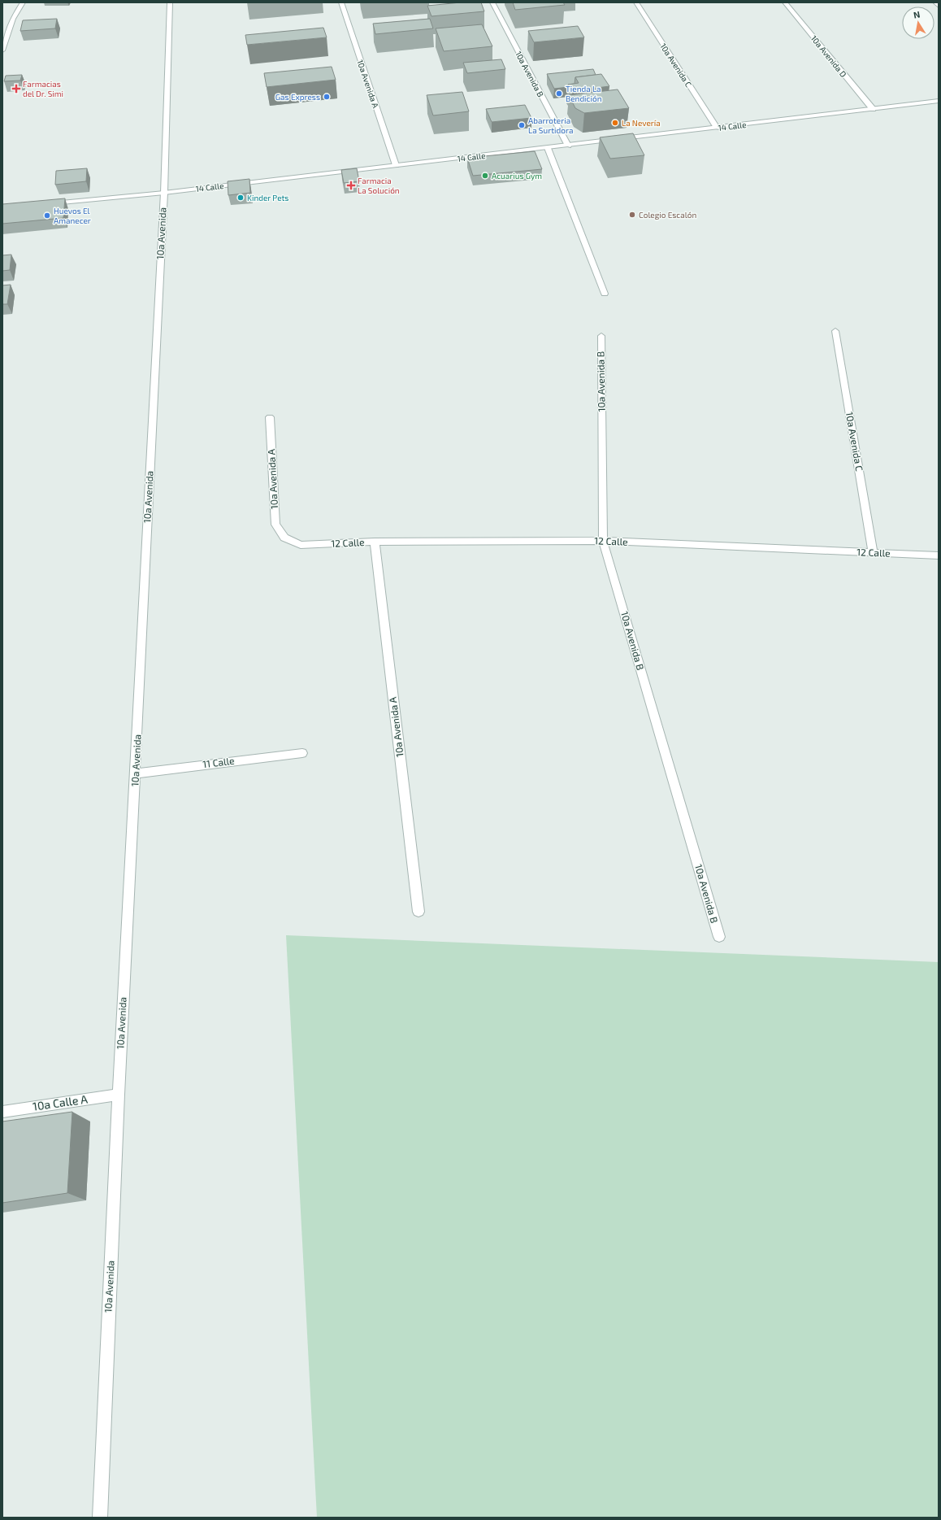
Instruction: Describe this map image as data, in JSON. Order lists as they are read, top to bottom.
{
  "streets": {
    "street": [
      "10a Avenida D",
      "10a Avenida C",
      "10a Avenida B",
      "10a Avenida A",
      "14 Calle",
      "10a Avenida",
      "12 Calle",
      "11 Calle",
      "10a Calle A"
    ]
  },
  "crossings": [
    ["10a Avenida D", "14 Calle"],
    ["10a Avenida C", "14 Calle"],
    ["10a Avenida C", "12 Calle"],
    ["10a Avenida B", "14 Calle"],
    ["10a Avenida B", "12 Calle"],
    ["10a Avenida A", "14 Calle"],
    ["10a Avenida A", "12 Calle"],
    ["14 Calle", "10a Avenida"],
    ["10a Avenida", "11 Calle"],
    ["10a Avenida", "10a Calle A"]
  ],
  "places": {
    "health": ["Farmacias del Dr. Simi", "Farmacia La Solución"],
    "other": [
      "Tienda La Bendición",
      "Gas Express",
      "La Nevería",
      "Abarroteria La Surtidora",
      "Acuarius Gym",
      "Kinder Pets",
      "Colegio Escalón",
      "Huevos El Amanecer"
    ]
  },
  "north": "top"
}
